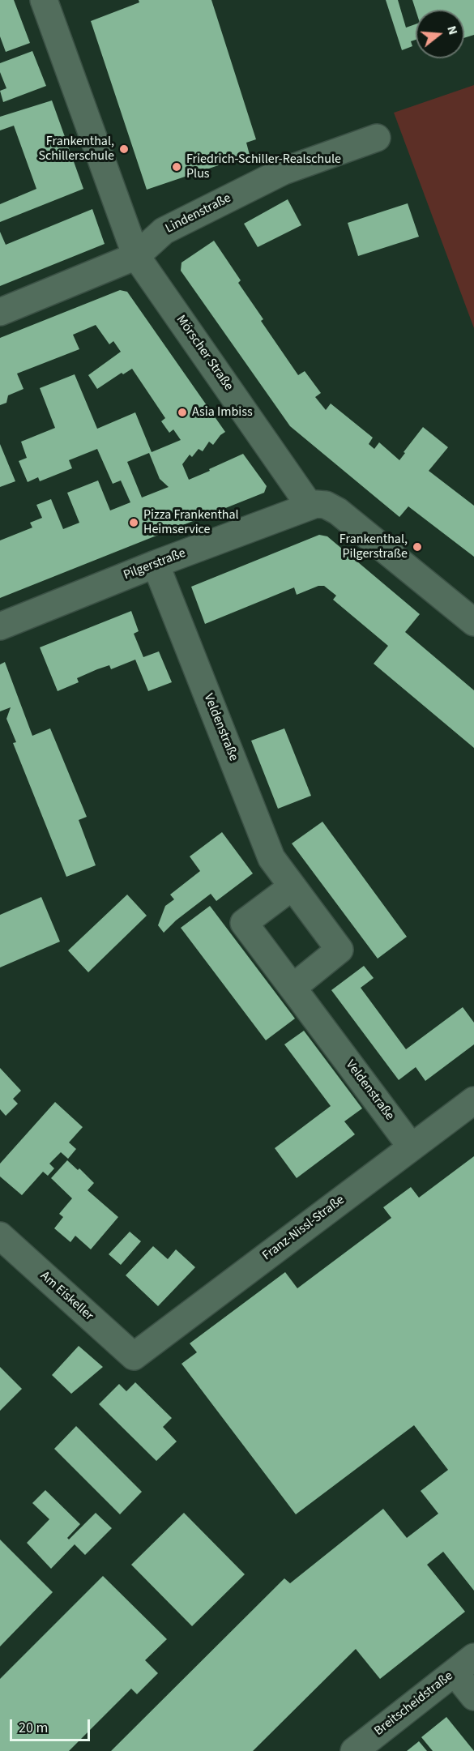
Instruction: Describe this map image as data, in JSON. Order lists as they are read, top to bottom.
{
  "streets": {
    "street": [
      "Lindenstraße",
      "Mörscher Straße",
      "Pilgerstraße",
      "Veldenstraße",
      "Franz-Nissl-Straße",
      "Am Eiskeller",
      "Breitscheidstraße"
    ]
  },
  "crossings": [
    ["Lindenstraße", "Mörscher Straße"],
    ["Mörscher Straße", "Pilgerstraße"],
    ["Pilgerstraße", "Veldenstraße"],
    ["Veldenstraße", "Franz-Nissl-Straße"],
    ["Franz-Nissl-Straße", "Am Eiskeller"]
  ],
  "places": [
    "Frankenthal, Schillerschule",
    "Friedrich-Schiller-Realschule Plus",
    "Asia Imbiss",
    "Pizza Frankenthal Heimservice",
    "Frankenthal, Pilgerstraße"
  ],
  "scale_bar": "20 m",
  "north": "right"
}
